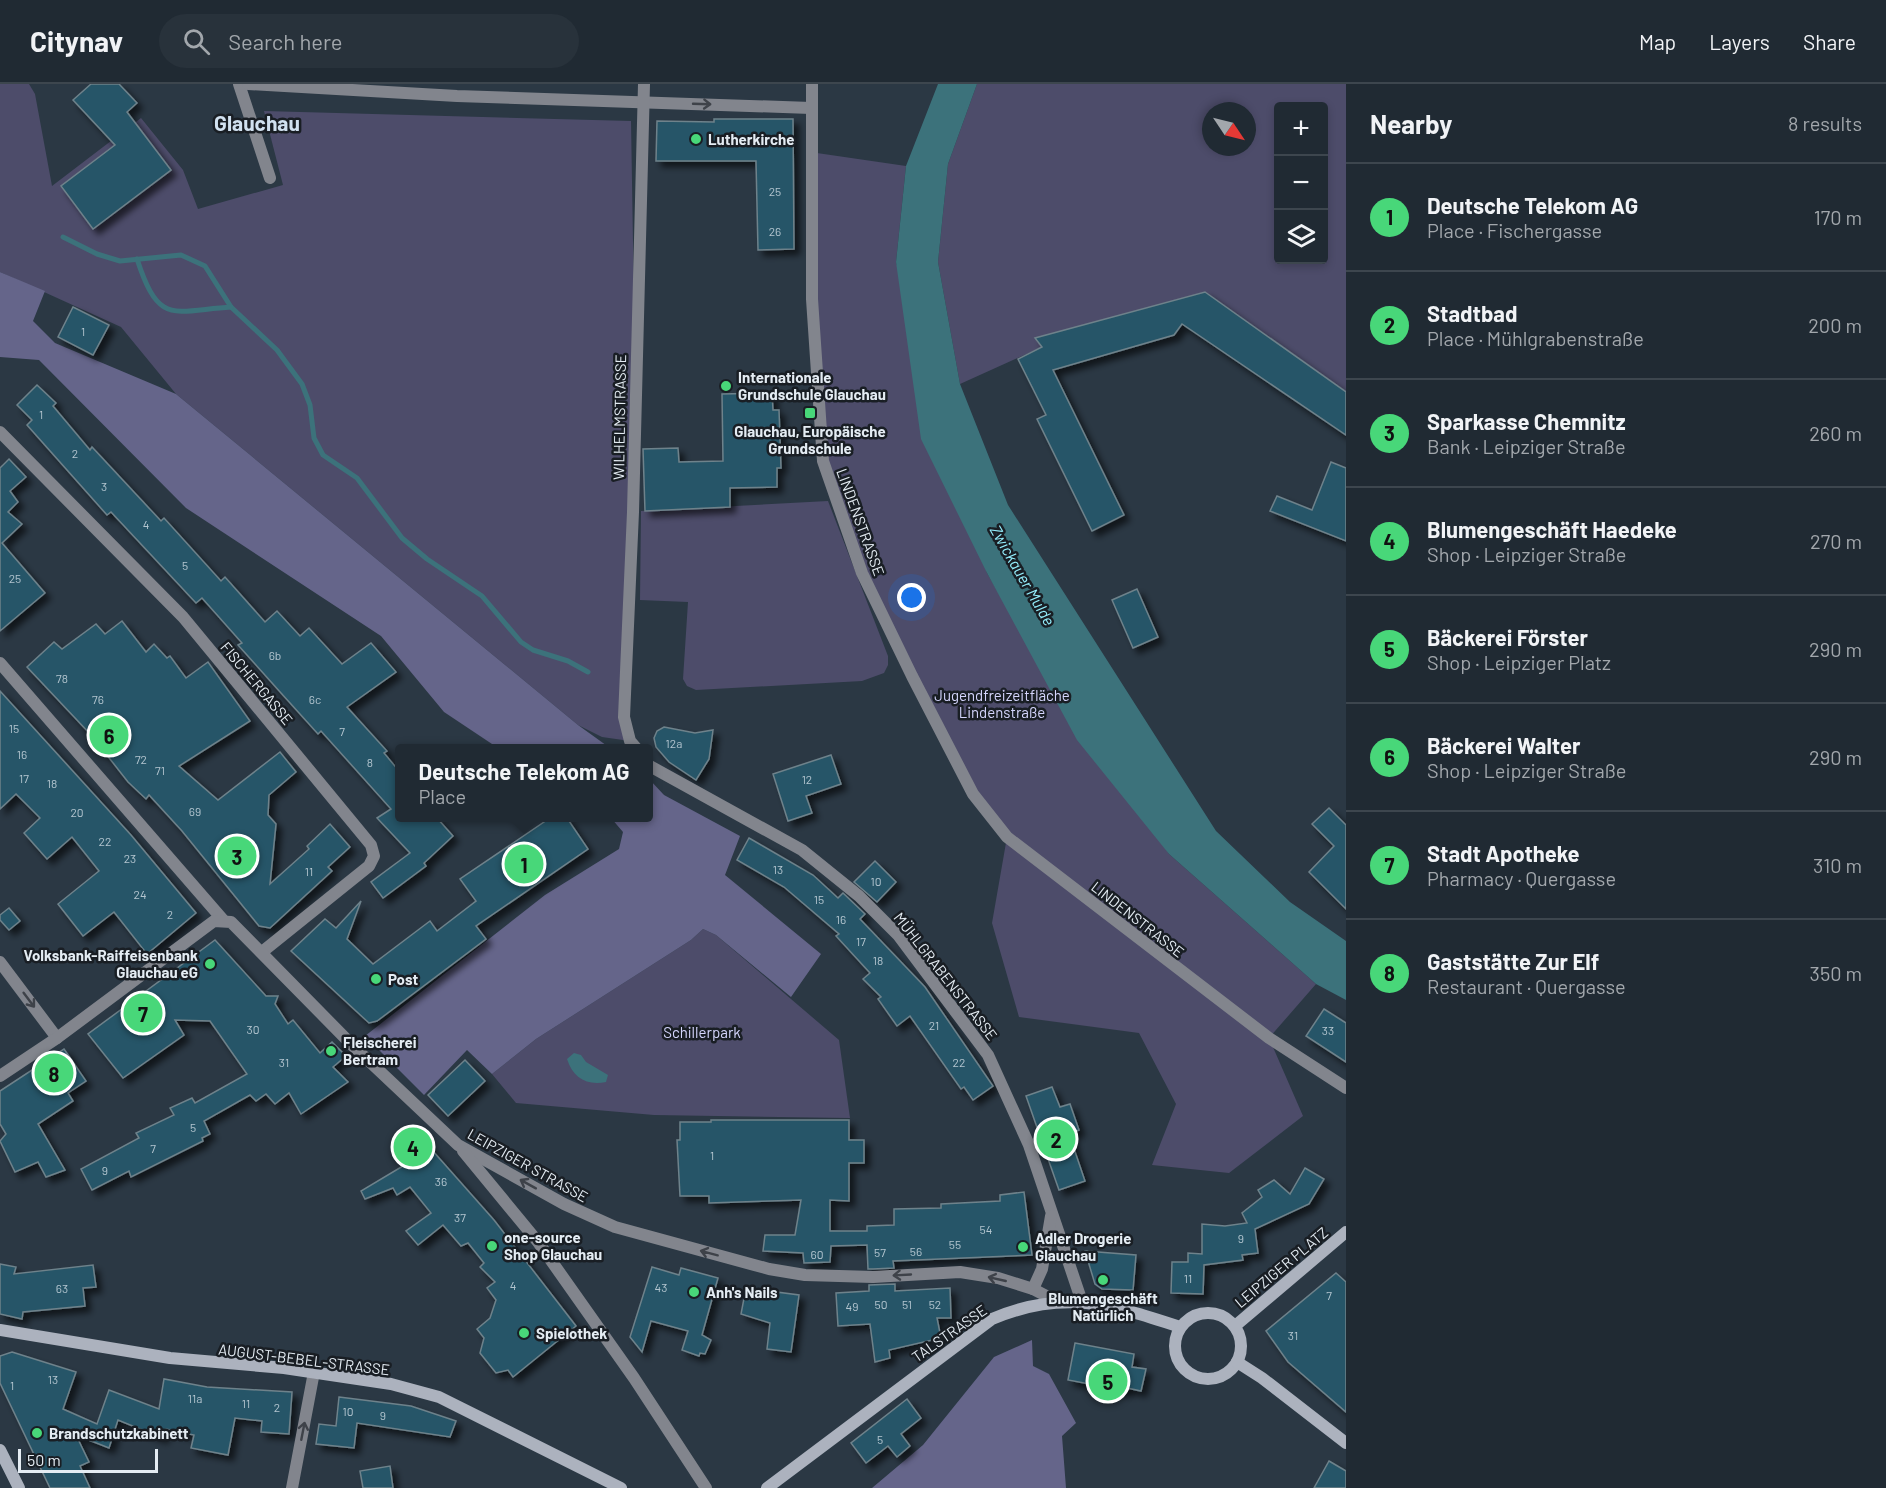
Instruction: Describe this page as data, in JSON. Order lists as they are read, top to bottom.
{
  "streets": {
    "street": [
      "WILHELMSTRASSE",
      "LINDENSTRASSE",
      "FISCHERGASSE",
      "MÜHLGRABENSTRASSE",
      "LEIPZIGER STRASSE",
      "LEIPZIGER PLATZ",
      "TALSTRASSE",
      "AUGUST-BEBEL-STRASSE"
    ]
  },
  "crossings": [
    ["FISCHERGASSE", "LEIPZIGER STRASSE"],
    ["MÜHLGRABENSTRASSE", "LEIPZIGER STRASSE"],
    ["MÜHLGRABENSTRASSE", "TALSTRASSE"],
    ["LEIPZIGER STRASSE", "TALSTRASSE"],
    ["LEIPZIGER PLATZ", "TALSTRASSE"]
  ],
  "one_way": ["LEIPZIGER STRASSE"],
  "districts": ["Glauchau"],
  "water": ["Zwickauer Mulde"],
  "parks": ["Jugendfreizeitfläche Lindenstraße", "Schillerpark"],
  "places": {
    "other": [
      "Lutherkirche",
      "Internationale Grundschule Glauchau",
      "Volksbank-Raiffeisenbank Glauchau eG",
      "Post",
      "Fleischerei Bertram",
      "one-source Shop Glauchau",
      "Adler Drogerie Glauchau",
      "Blumengeschäft Natürlich",
      "Anh's Nails",
      "Spielothek",
      "Brandschutzkabinett"
    ],
    "transit": ["Glauchau, Europäische Grundschule"]
  },
  "house_numbers": [
    "25",
    "26",
    "1",
    "1",
    "2",
    "3",
    "4",
    "5",
    "25",
    "6b",
    "78",
    "76",
    "6c",
    "15",
    "7",
    "12a",
    "16",
    "72",
    "8",
    "71",
    "17",
    "12",
    "18",
    "69",
    "20",
    "22",
    "23",
    "13",
    "11",
    "10",
    "24",
    "15",
    "2",
    "16",
    "17",
    "18",
    "21",
    "30",
    "33",
    "31",
    "22",
    "5",
    "7",
    "1",
    "9",
    "36",
    "37",
    "54",
    "9",
    "55",
    "56",
    "57",
    "60",
    "11",
    "4",
    "43",
    "63",
    "7",
    "50",
    "51",
    "52",
    "49",
    "31",
    "13",
    "1",
    "11a",
    "11",
    "2",
    "10",
    "9",
    "5"
  ],
  "scale_bar": "50 m",
  "north": "bottom right",
  "page": {
    "header": "Citynav",
    "search": "Search here",
    "nav": ["Map", "Layers", "Share"],
    "heading": ["Nearby", "8 results"],
    "map_buttons": ["+", "−"],
    "list": [
      {
        "mark": "1",
        "name": "Deutsche Telekom AG",
        "note": "Place · Fischergasse",
        "value": "170 m"
      },
      {
        "mark": "2",
        "name": "Stadtbad",
        "note": "Place · Mühlgrabenstraße",
        "value": "200 m"
      },
      {
        "mark": "3",
        "name": "Sparkasse Chemnitz",
        "note": "Bank · Leipziger Straße",
        "value": "260 m"
      },
      {
        "mark": "4",
        "name": "Blumengeschäft Haedeke",
        "note": "Shop · Leipziger Straße",
        "value": "270 m"
      },
      {
        "mark": "5",
        "name": "Bäckerei Förster",
        "note": "Shop · Leipziger Platz",
        "value": "290 m"
      },
      {
        "mark": "6",
        "name": "Bäckerei Walter",
        "note": "Shop · Leipziger Straße",
        "value": "290 m"
      },
      {
        "mark": "7",
        "name": "Stadt Apotheke",
        "note": "Pharmacy · Quergasse",
        "value": "310 m"
      },
      {
        "mark": "8",
        "name": "Gaststätte Zur Elf",
        "note": "Restaurant · Quergasse",
        "value": "350 m"
      }
    ],
    "pins": [
      "6",
      "3",
      "1",
      "7",
      "8",
      "2",
      "4",
      "5"
    ],
    "popup": ["Deutsche Telekom AG", "Place"],
    "scale": "50 m"
  }
}
